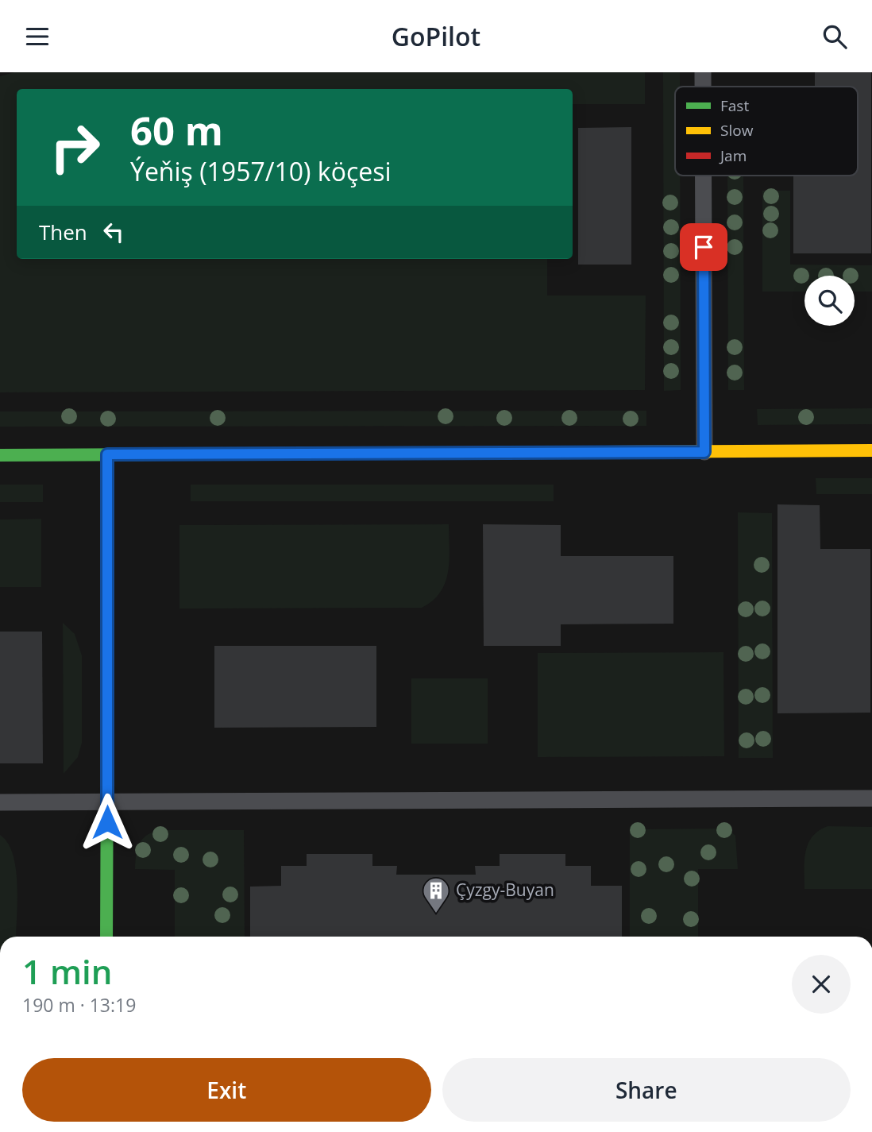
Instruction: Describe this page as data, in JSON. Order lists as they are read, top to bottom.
{
  "places": {
    "building": ["Çyzgy-Buyan"]
  },
  "legend": ["Fast", "Slow", "Jam"],
  "page": {
    "header": "GoPilot",
    "turn": ["60 m", "Ýeňiş (1957/10) köçesi"],
    "then": "Then",
    "heading": ["1 min", "190 m · 13:19"],
    "buttons": ["Exit", "Share"]
  }
}
